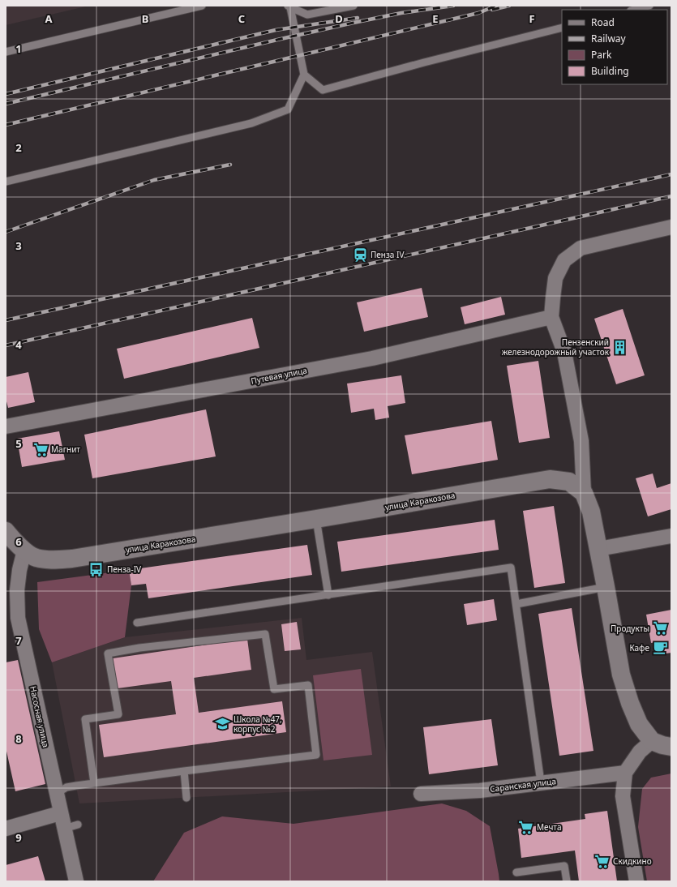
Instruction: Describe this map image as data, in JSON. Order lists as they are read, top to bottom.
{
  "streets": {
    "main road": ["улица Каракозова"],
    "street": ["Путевая улица", "Насосная улица", "Саранская улица"]
  },
  "crossings": [
    ["улица Каракозова", "Насосная улица"]
  ],
  "places": {
    "station": ["Пенза IV"],
    "building": ["Пензенский железнодорожный участок"],
    "supermarket": [
      "Магнит",
      "Продукты",
      "Мечта",
      "Скидкино"
    ],
    "bus stop": ["Пенза-IV"],
    "cafe": ["Кафе"],
    "school or university": ["Школа №47, корпус №2"]
  },
  "legend": [
    "Road",
    "Railway",
    "Park",
    "Building"
  ],
  "grid": {
    "columns": [
      "A",
      "B",
      "C",
      "D",
      "E",
      "F"
    ],
    "rows": [
      "1",
      "2",
      "3",
      "4",
      "5",
      "6",
      "7",
      "8",
      "9"
    ]
  }
}
